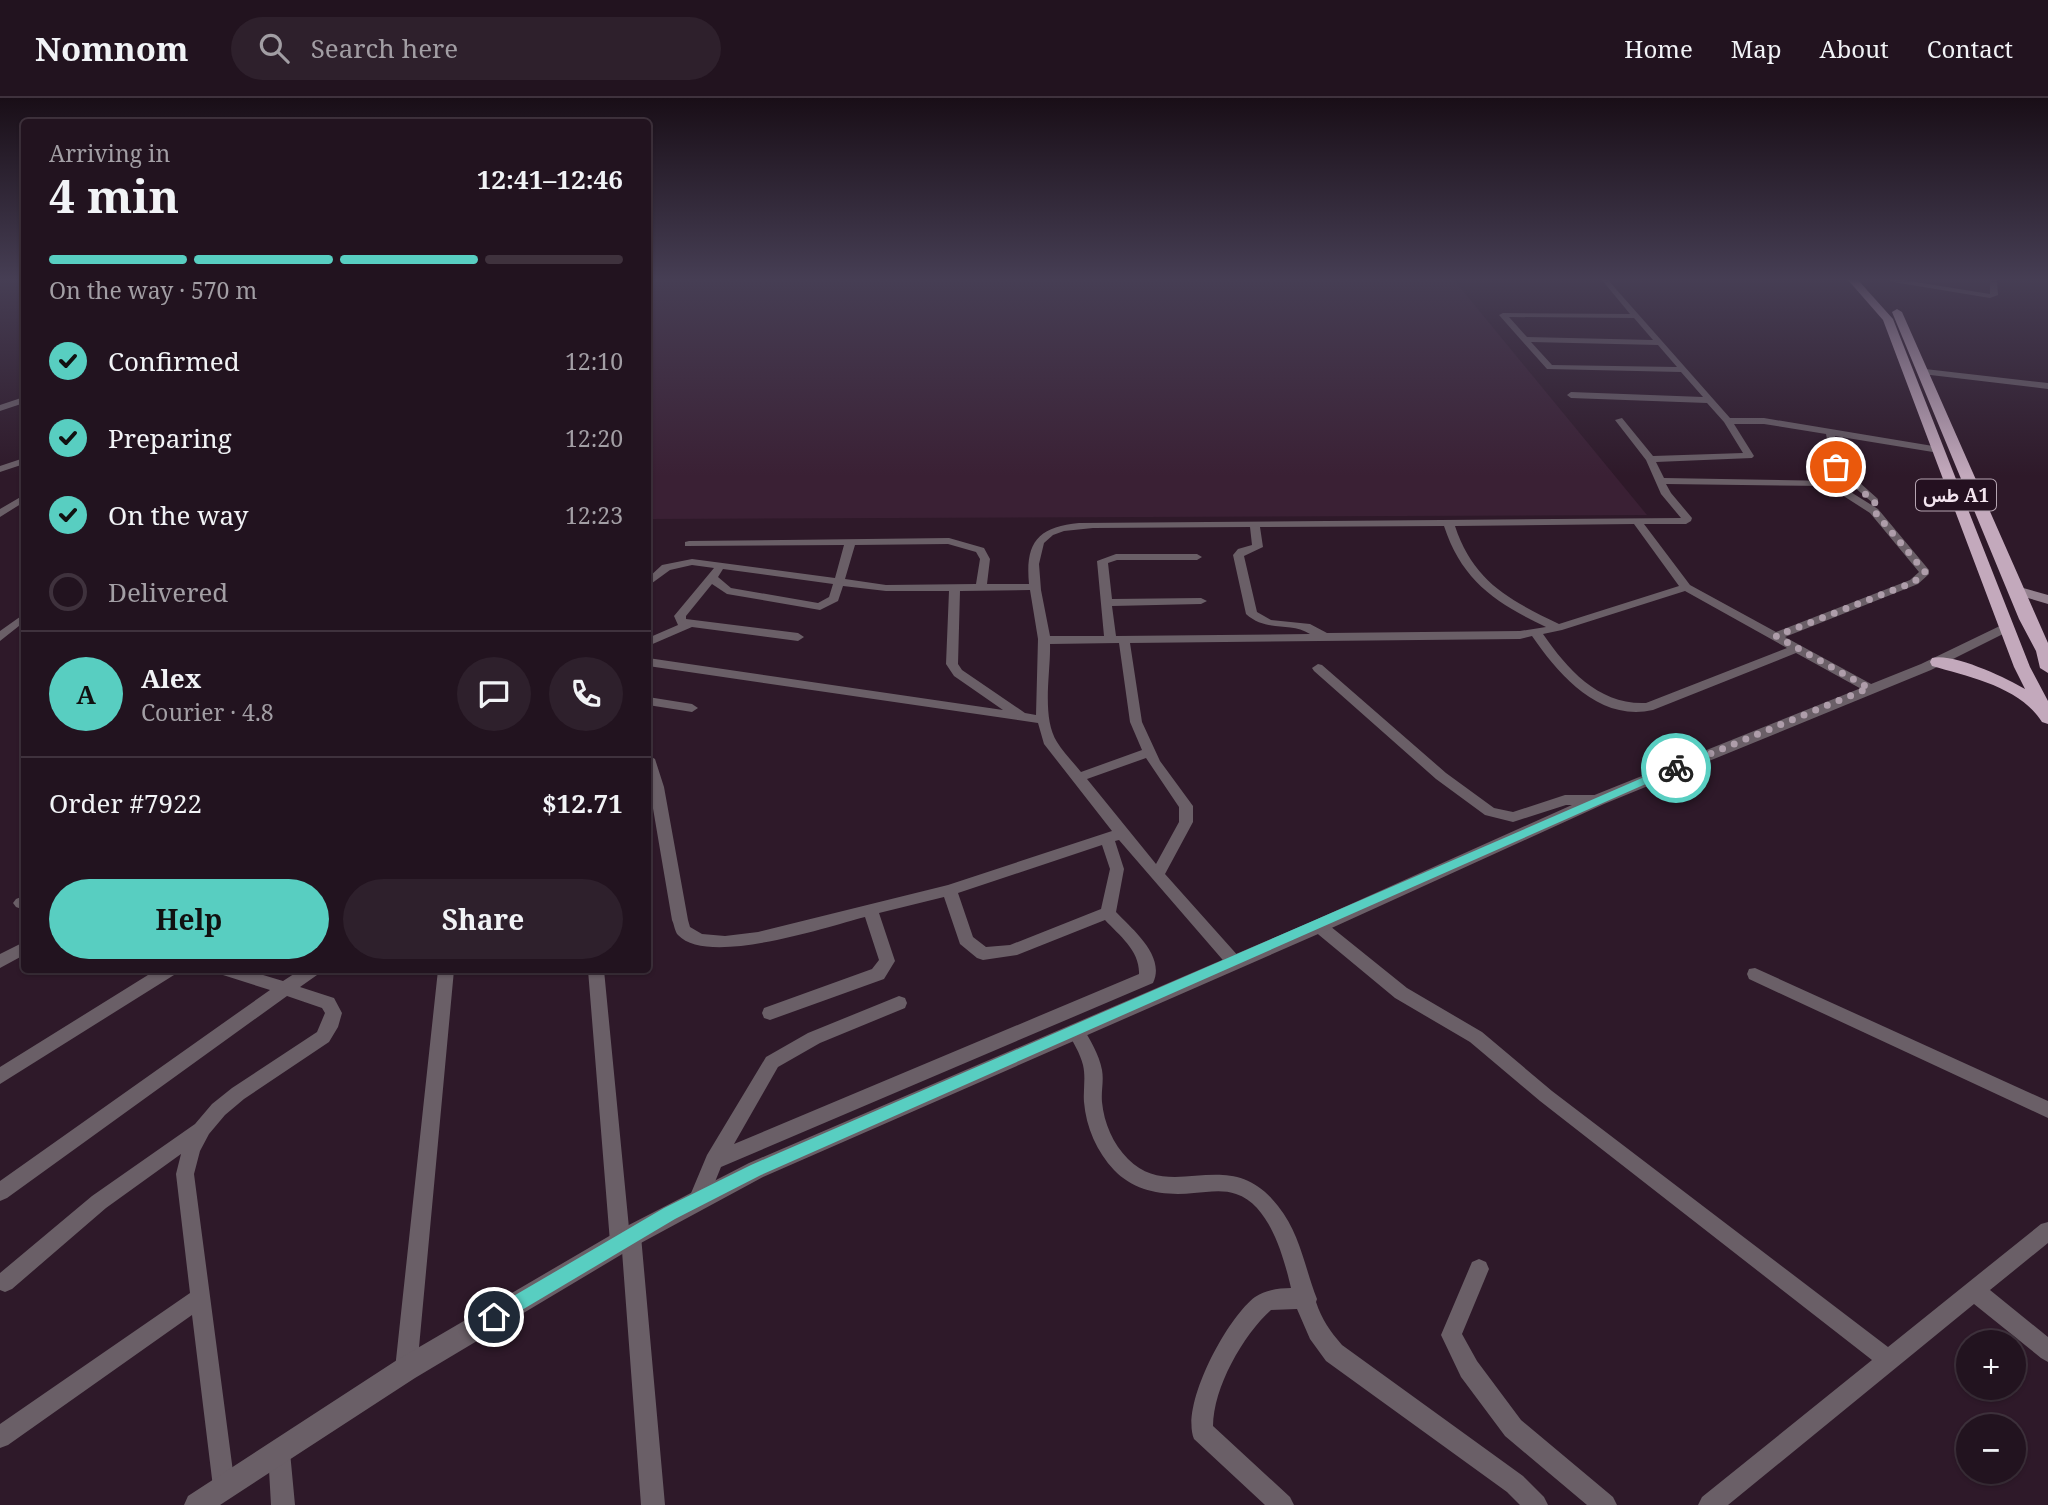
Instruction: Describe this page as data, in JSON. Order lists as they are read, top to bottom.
{
  "streets": {
    "highway": ["طس A1"]
  },
  "page": {
    "header": "Nomnom",
    "search": "Search here",
    "nav": [
      "Home",
      "Map",
      "About",
      "Contact"
    ],
    "heading": ["4 min", "Arriving in", "12:41–12:46"],
    "panel": [
      "Alex",
      "Courier · 4.8",
      "Order #7922",
      "$12.71"
    ],
    "bar": "On the way · 570 m",
    "list": [
      ["Confirmed", "12:10"],
      ["Preparing", "12:20"],
      ["On the way", "12:23"],
      "Delivered"
    ],
    "round": "A",
    "buttons": ["Help", "Share"],
    "map_buttons": ["+", "−"]
  }
}
